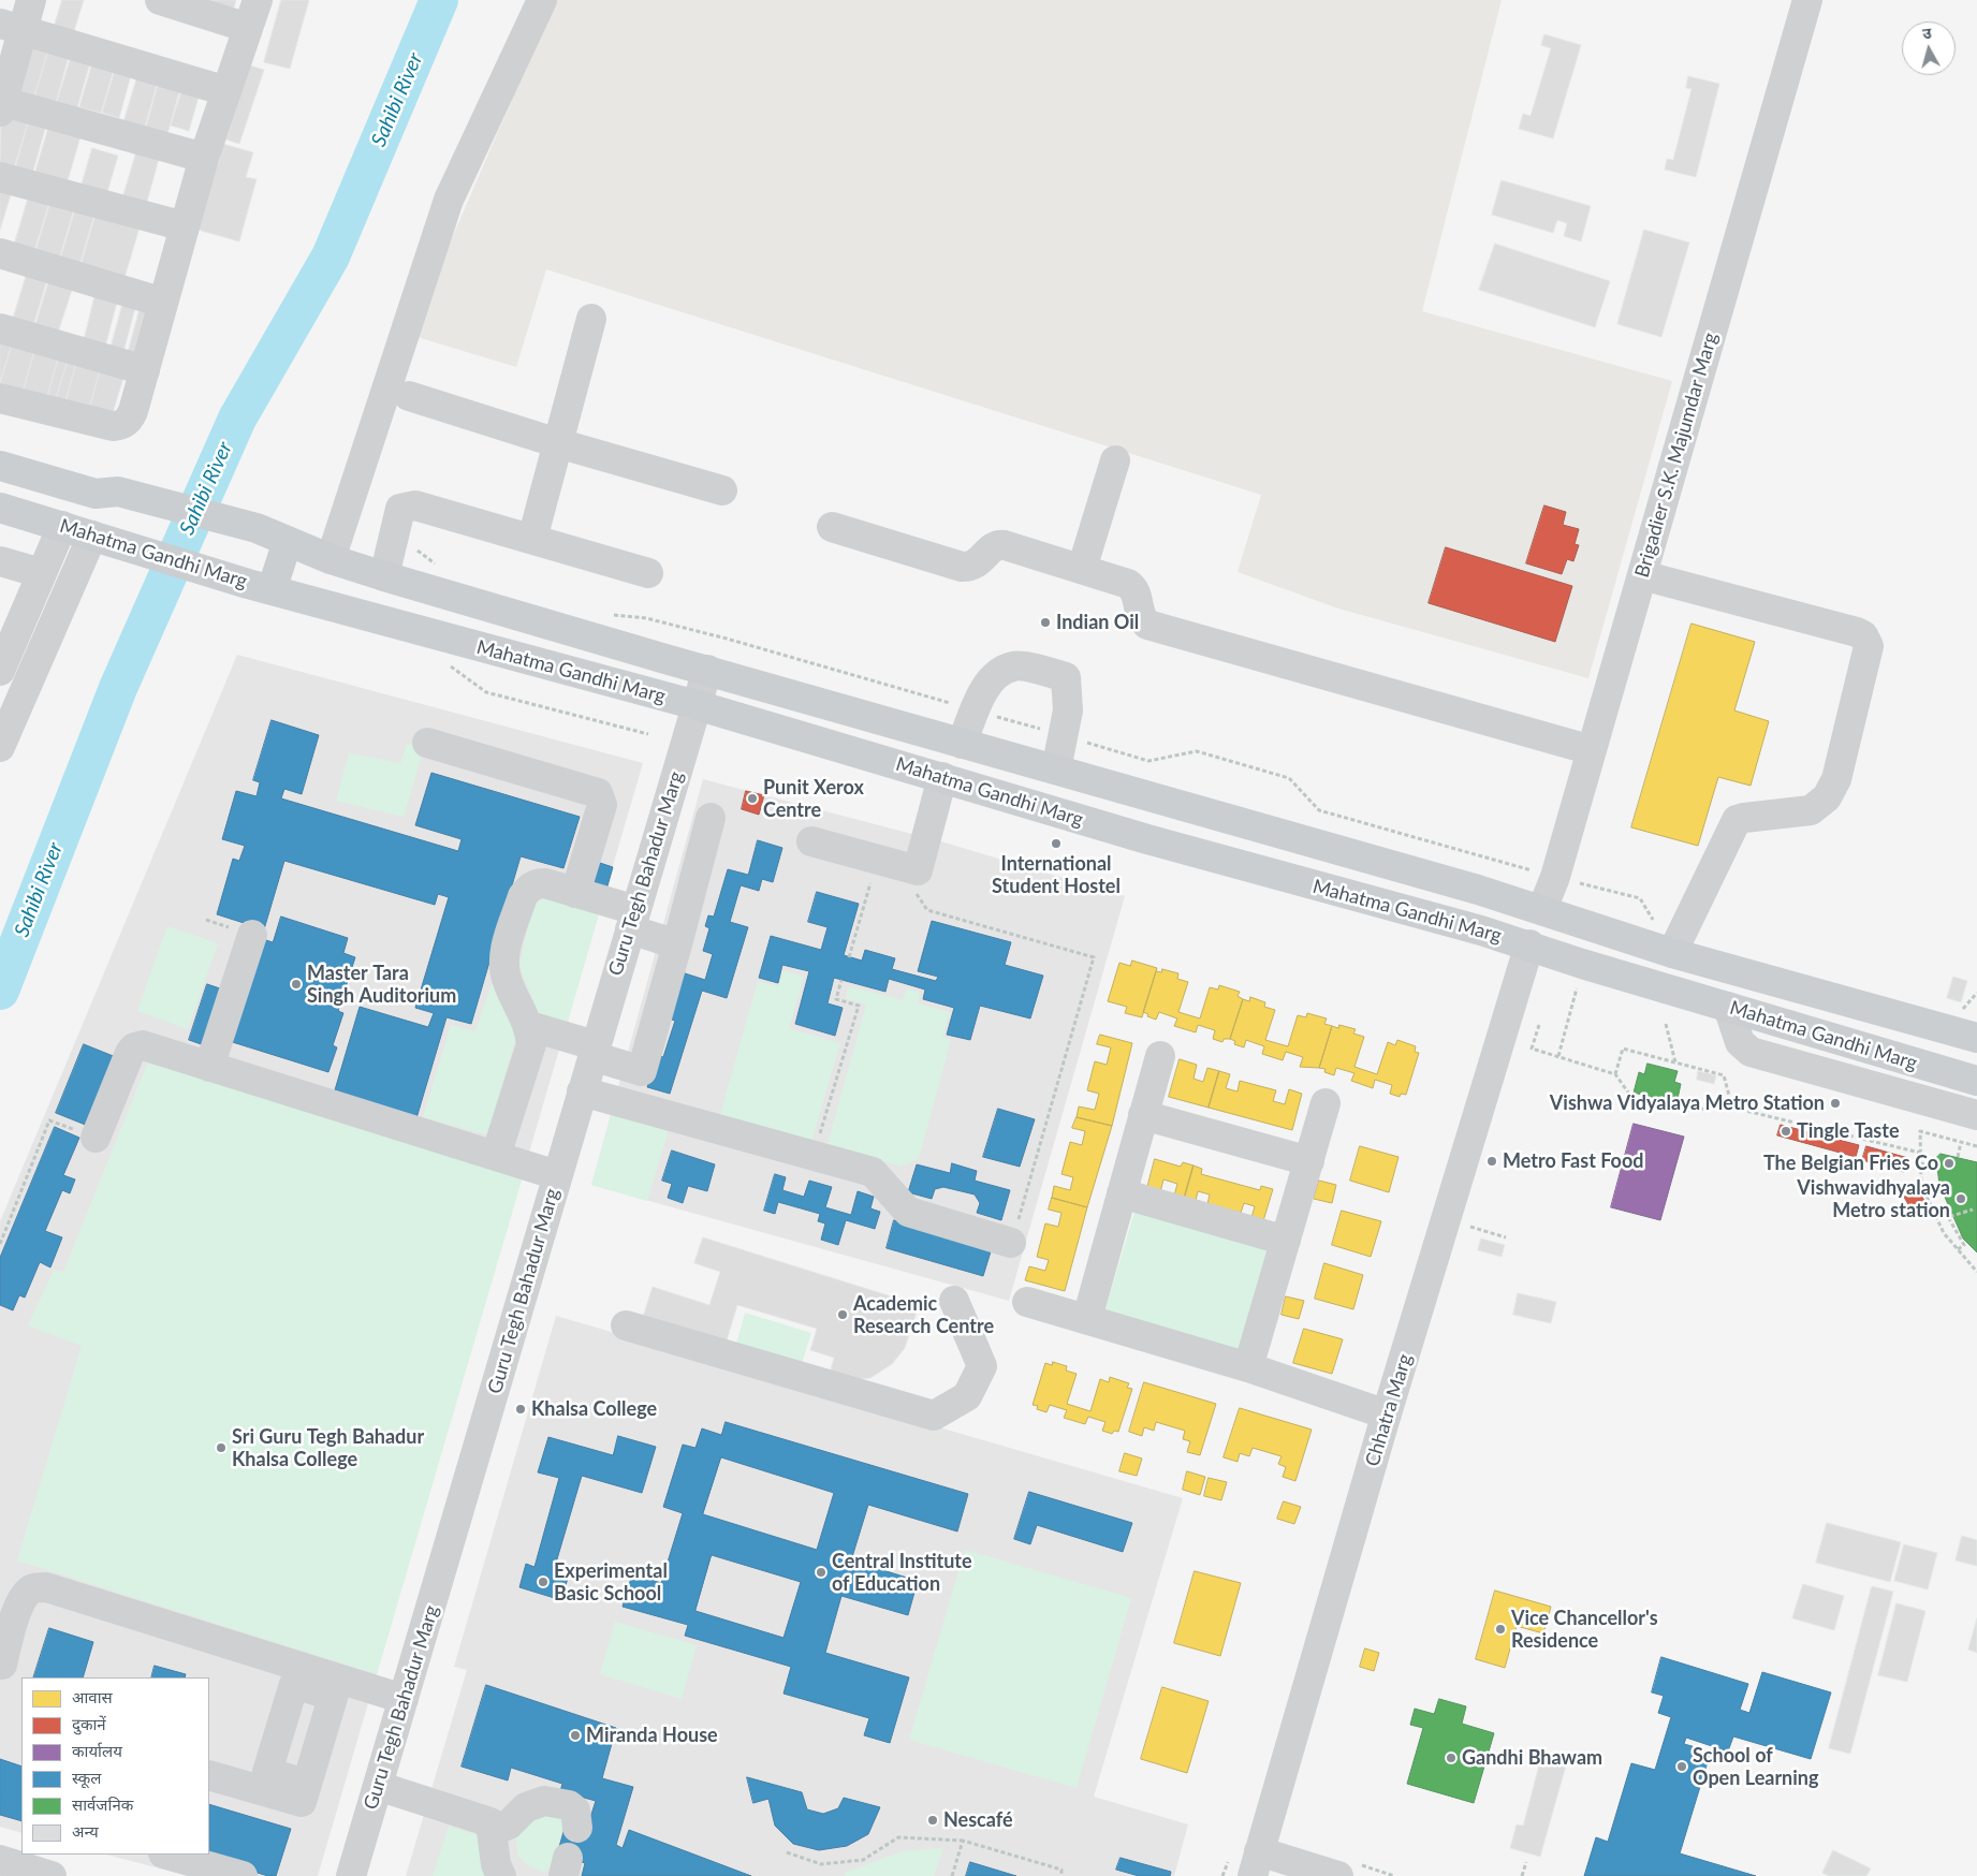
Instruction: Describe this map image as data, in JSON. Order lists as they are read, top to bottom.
{
  "streets": {
    "main road": ["Mahatma Gandhi Marg"],
    "street": ["Brigadier S.K. Majumdar Marg", "Guru Tegh Bahadur Marg", "Chhatra Marg"]
  },
  "crossings": [
    ["Brigadier S.K. Majumdar Marg", "Mahatma Gandhi Marg"],
    ["Mahatma Gandhi Marg", "Guru Tegh Bahadur Marg"],
    ["Mahatma Gandhi Marg", "Chhatra Marg"]
  ],
  "water": ["Sahibi River"],
  "places": [
    "Indian Oil",
    "Punit Xerox Centre",
    "International Student Hostel",
    "Master Tara Singh Auditorium",
    "Vishwa Vidyalaya Metro Station",
    "Tingle Taste",
    "Metro Fast Food",
    "The Belgian Fries Co",
    "Vishwavidhyalaya Metro station",
    "Academic Research Centre",
    "Khalsa College",
    "Sri Guru Tegh Bahadur Khalsa College",
    "Central Institute of Education",
    "Experimental Basic School",
    "Vice Chancellor's Residence",
    "Miranda House",
    "Gandhi Bhawam",
    "School of Open Learning",
    "Nescafé"
  ],
  "legend": [
    "आवास",
    "दुकानें",
    "कार्यालय",
    "स्कूल",
    "सार्वजनिक",
    "अन्य"
  ],
  "north": "top"
}
